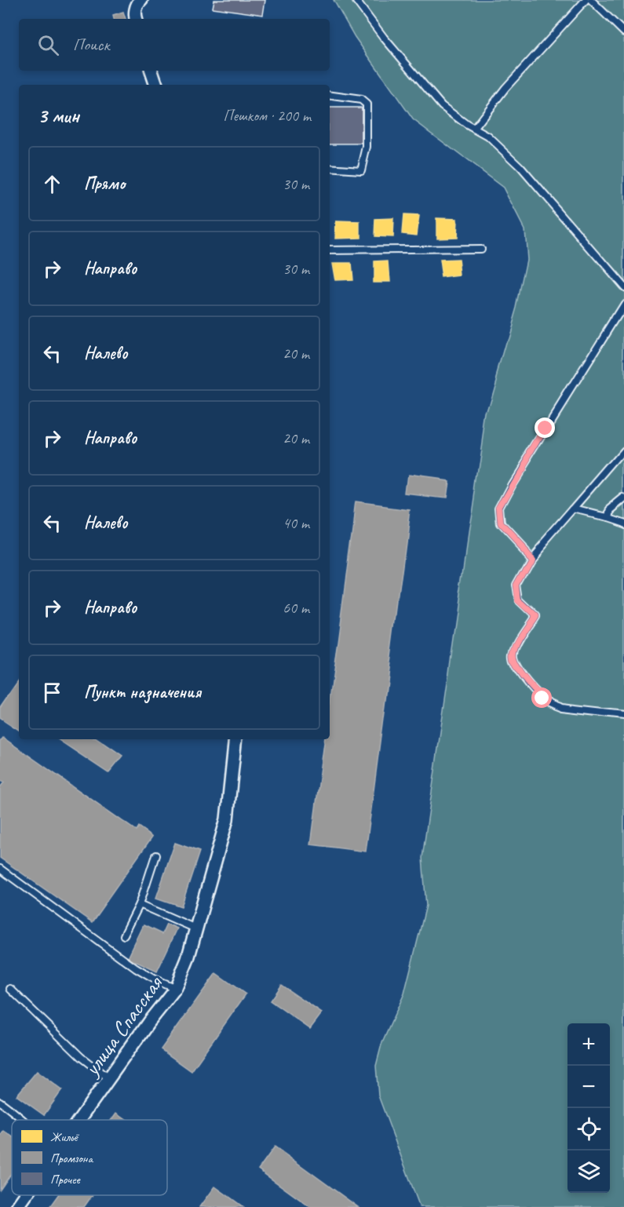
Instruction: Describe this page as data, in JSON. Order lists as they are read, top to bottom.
{
  "streets": {
    "street": ["улица Спасская"]
  },
  "legend": ["Жильё", "Промзона", "Прочее"],
  "page": {
    "search": "Поиск",
    "heading": ["3 мин", "Пешком · 200 m"],
    "list": [
      ["Прямо", "30 m"],
      ["Направо", "30 m"],
      ["Налево", "20 m"],
      ["Направо", "20 m"],
      ["Налево", "40 m"],
      ["Направо", "60 m"],
      "Пункт назначения"
    ],
    "map_buttons": ["+", "−"]
  }
}
